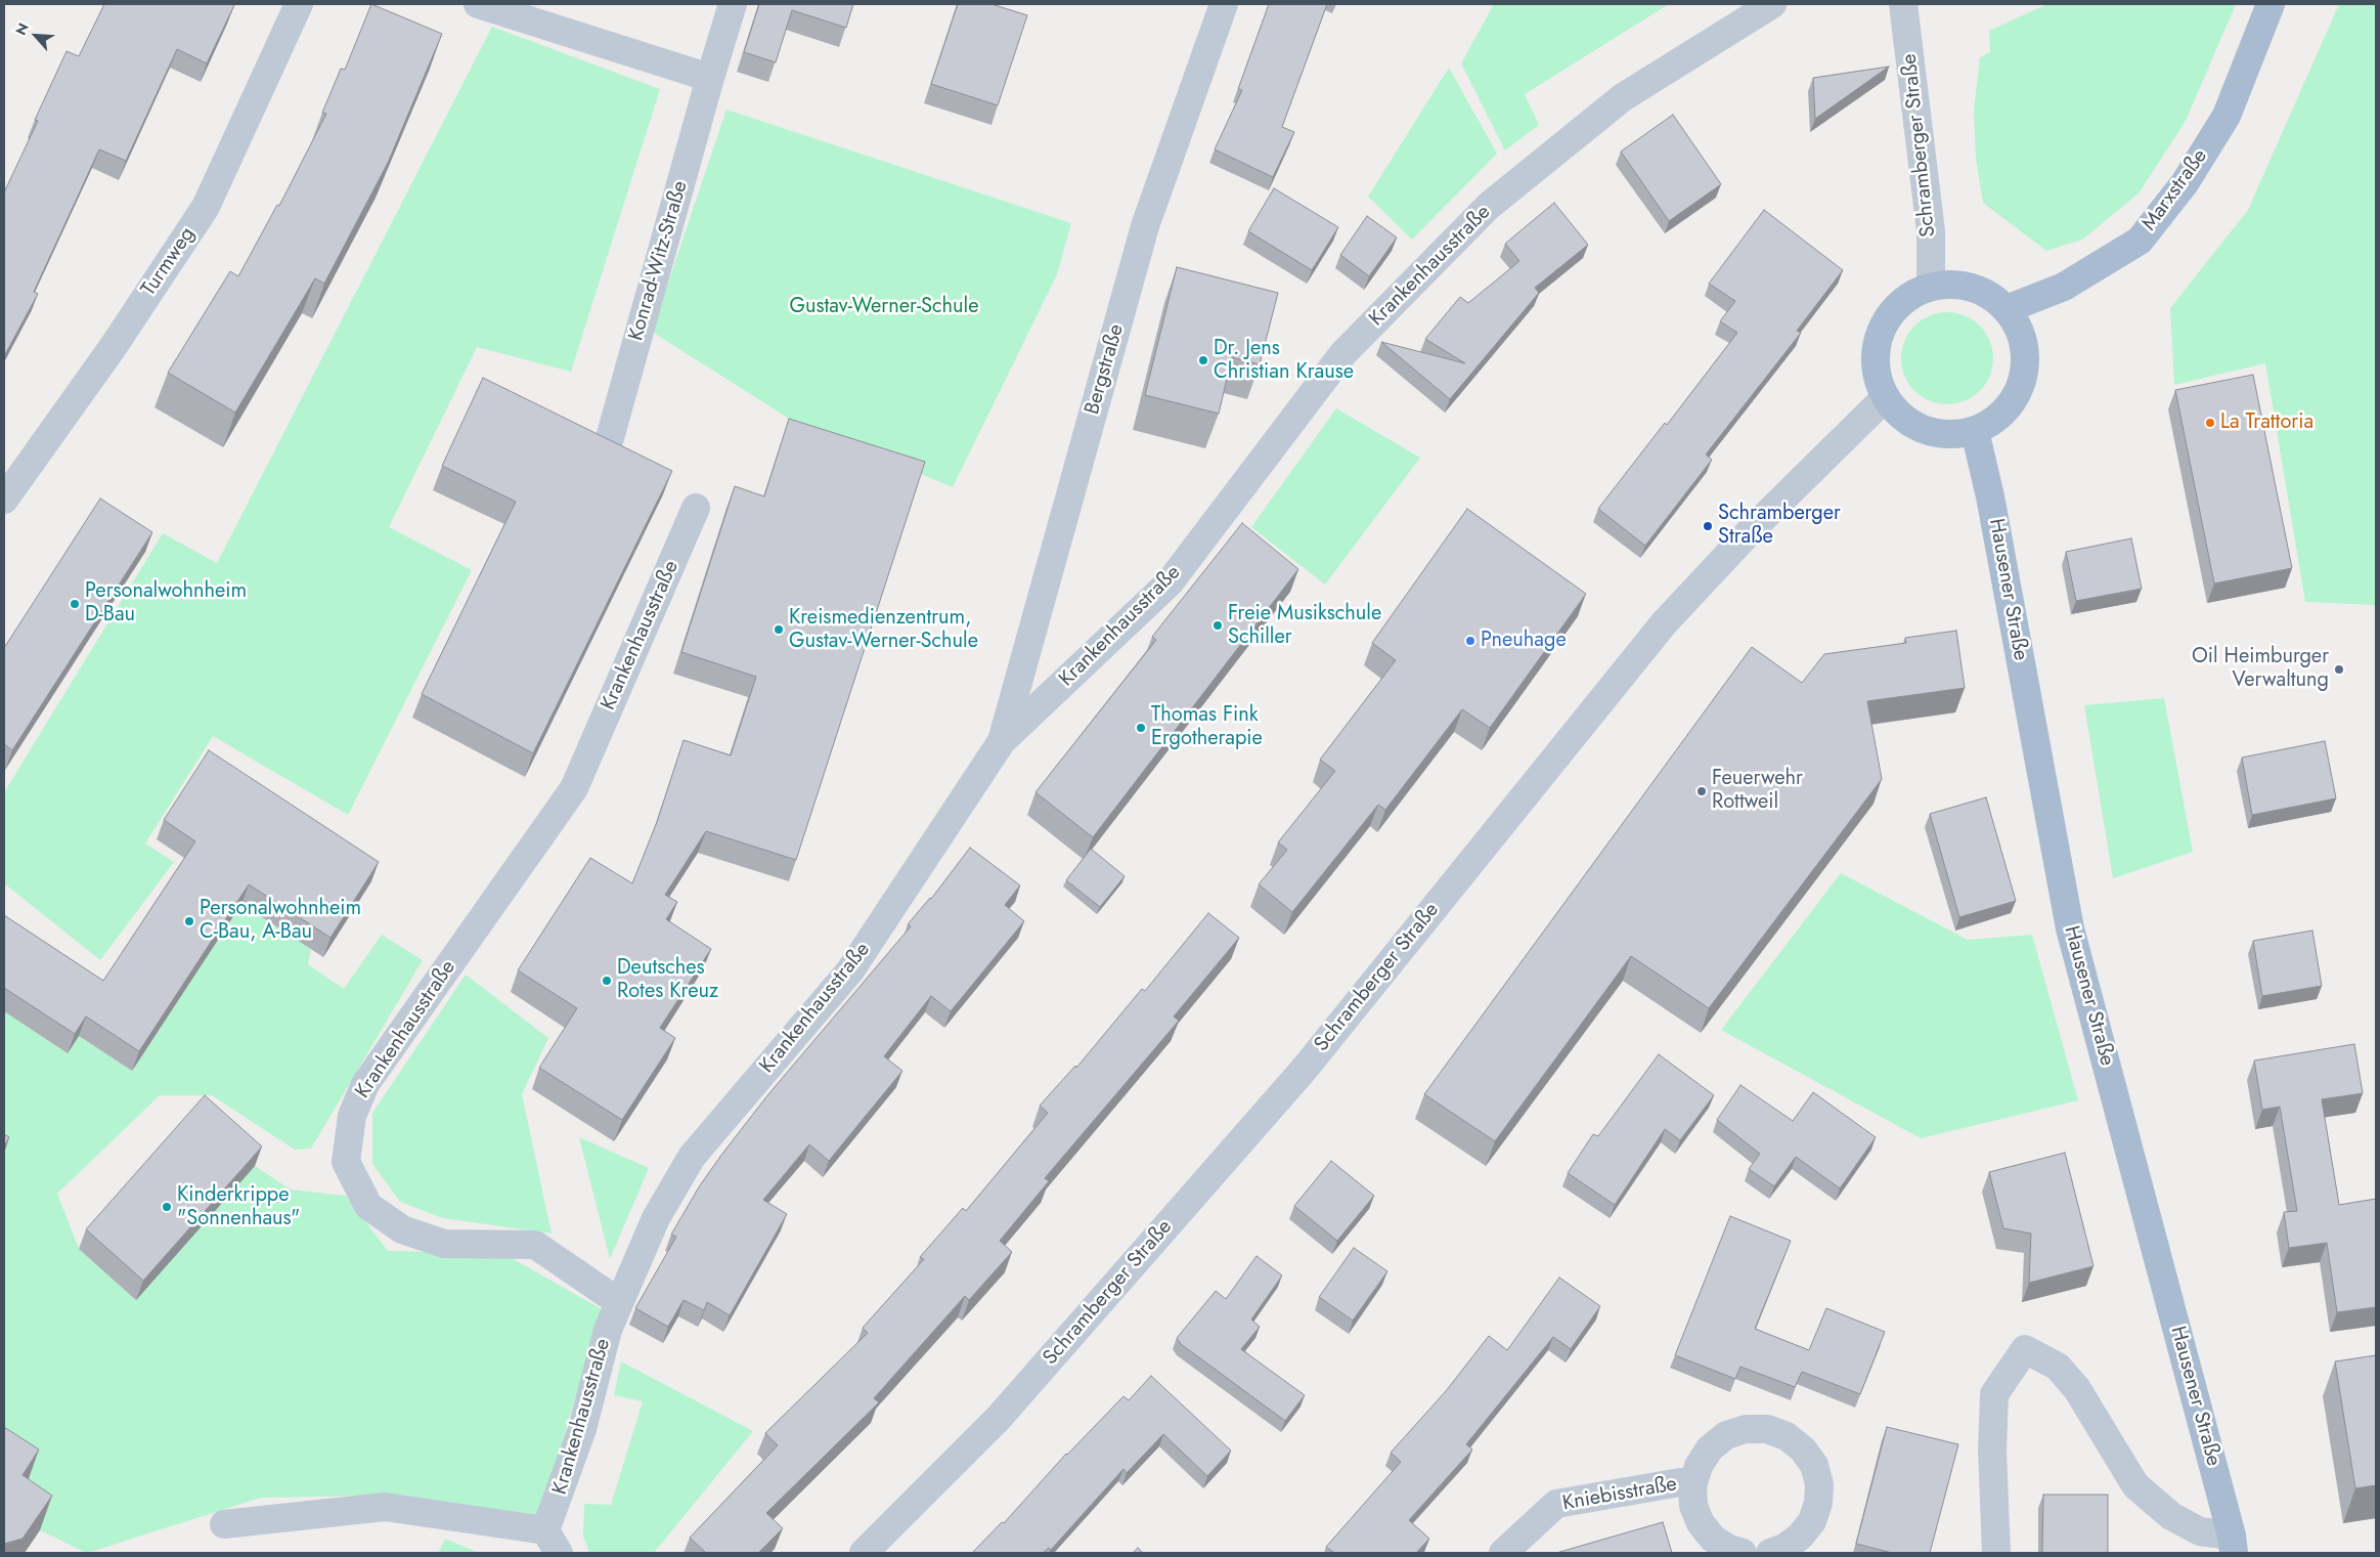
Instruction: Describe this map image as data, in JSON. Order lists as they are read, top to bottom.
{
  "streets": {
    "main road": ["Marxstraße", "Hausener Straße"],
    "street": [
      "Schramberger Straße",
      "Konrad-Witz-Straße",
      "Turmweg",
      "Krankenhausstraße",
      "Bergstraße",
      "Kniebisstraße"
    ]
  },
  "crossings": [
    ["Schramberger Straße", "Marxstraße"],
    ["Schramberger Straße", "Hausener Straße"],
    ["Marxstraße", "Hausener Straße"],
    ["Krankenhausstraße", "Bergstraße"]
  ],
  "parks": ["Gustav-Werner-Schule"],
  "places": [
    "Dr. Jens Christian Krause",
    "La Trattoria",
    "Schramberger Straße",
    "Personalwohnheim D-Bau",
    "Freie Musikschule Schiller",
    "Kreismedienzentrum, Gustav-Werner-Schule",
    "Pneuhage",
    "Oil Heimburger Verwaltung",
    "Thomas Fink Ergotherapie",
    "Feuerwehr Rottweil",
    "Personalwohnheim C-Bau, A-Bau",
    "Deutsches Rotes Kreuz",
    "Kinderkrippe \"Sonnenhaus\""
  ],
  "north": "top left"
}
